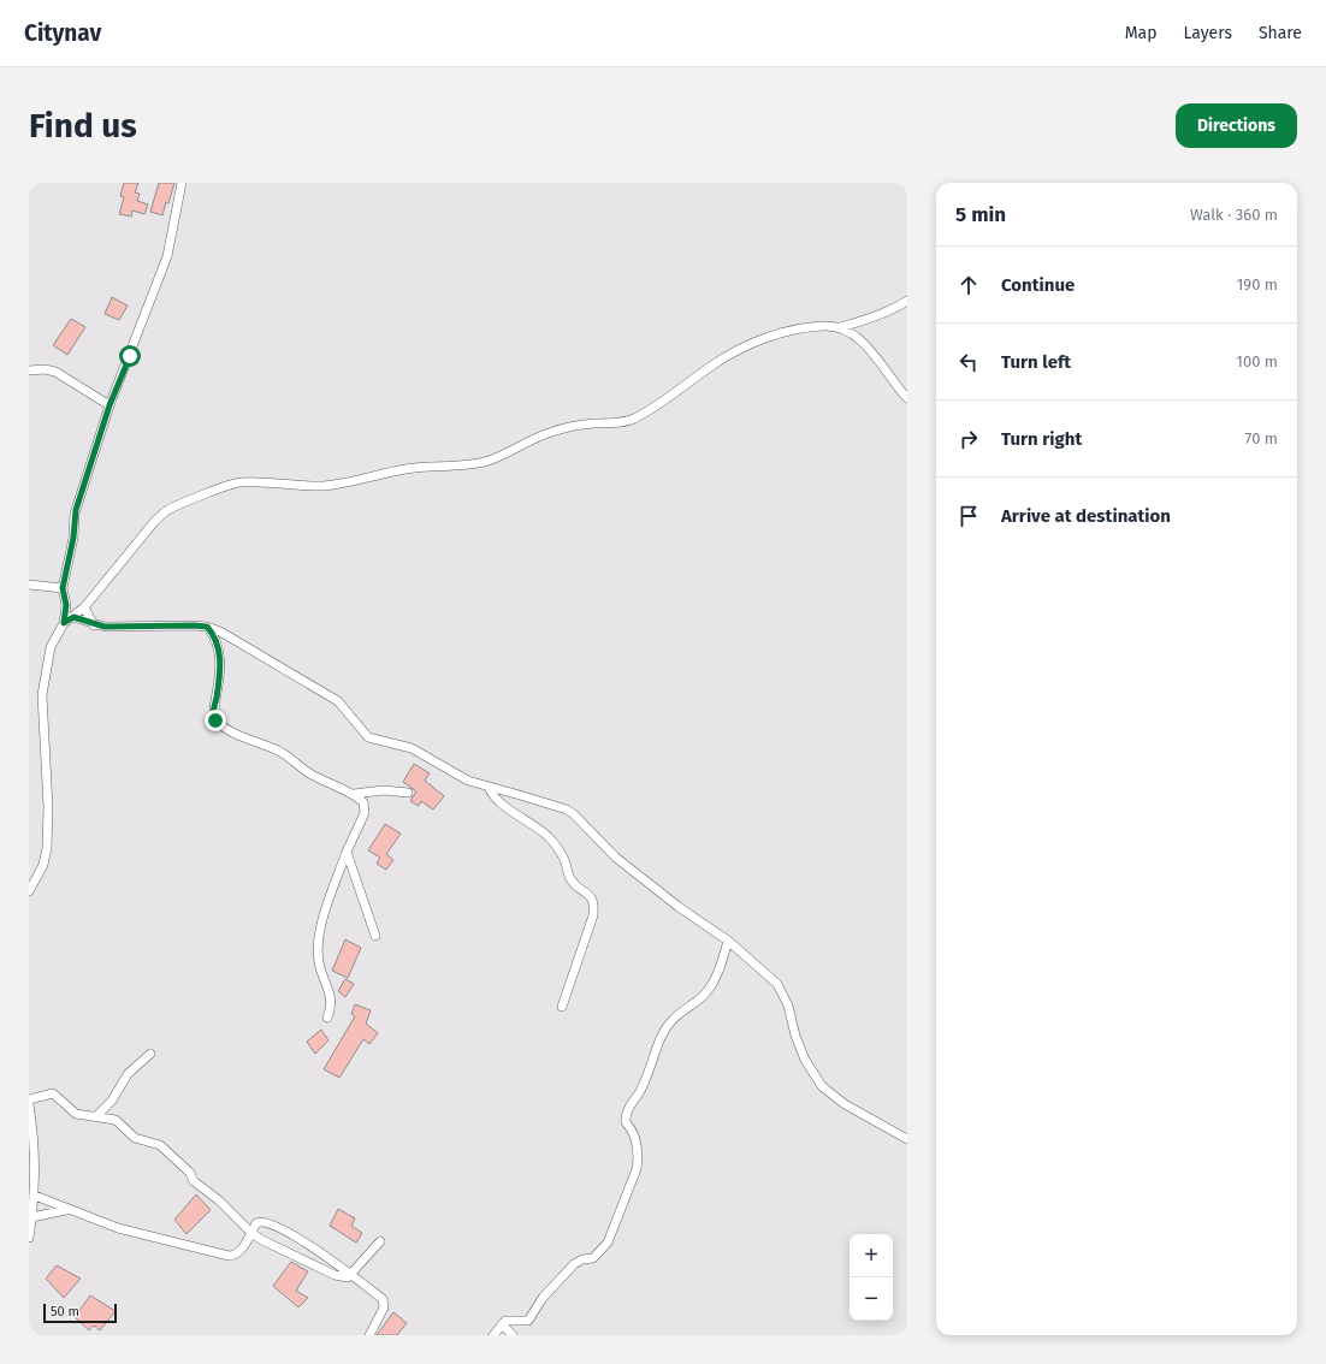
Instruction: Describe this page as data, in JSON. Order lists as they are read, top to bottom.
{
  "scale_bar": "50 m",
  "page": {
    "header": "Citynav",
    "nav": ["Map", "Layers", "Share"],
    "buttons": "Directions",
    "title": "Find us",
    "heading": ["5 min", "Walk · 360 m"],
    "list": [
      ["Continue", "190 m"],
      ["Turn left", "100 m"],
      ["Turn right", "70 m"],
      "Arrive at destination"
    ],
    "map_buttons": ["+", "−"],
    "scale": "50 m"
  }
}
